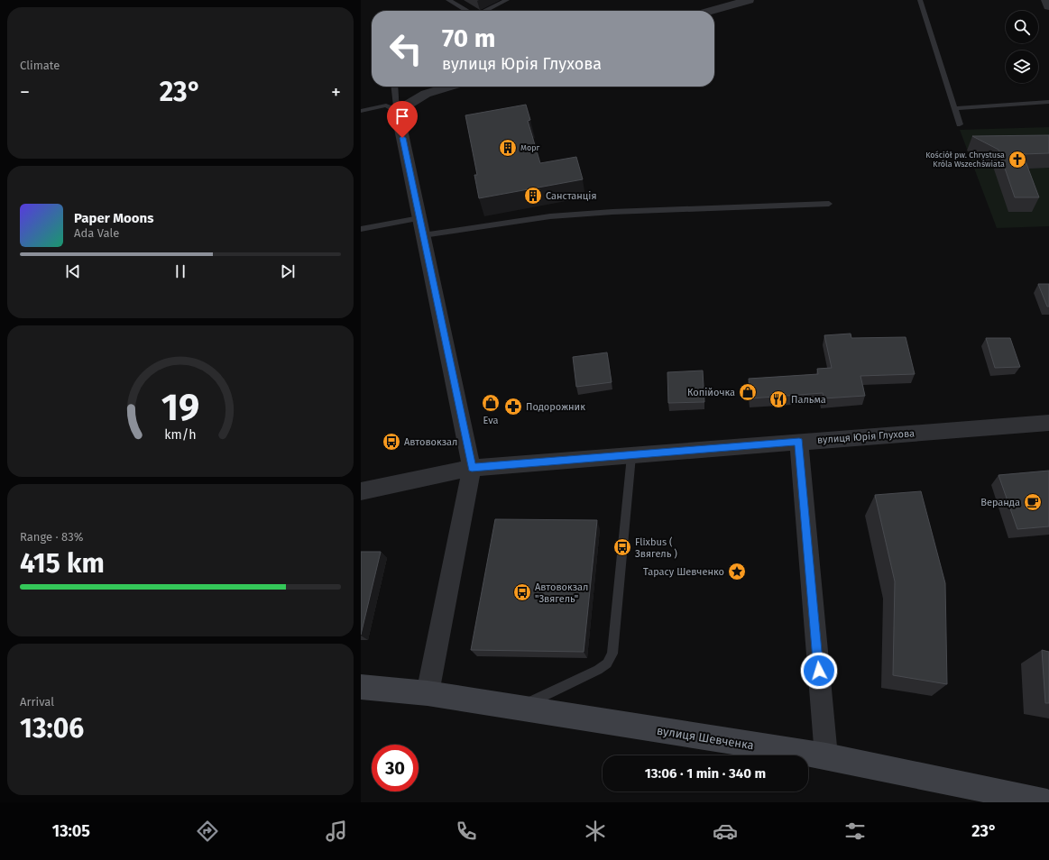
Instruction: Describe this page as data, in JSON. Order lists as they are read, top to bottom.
{
  "streets": {
    "main road": ["вулиця Шевченка"],
    "street": ["вулиця Юрія Глухова"]
  },
  "places": {
    "building": ["Морг", "Санстанція"],
    "church": ["Kościół pw. Chrystusa Króla Wszechświata"],
    "shop": ["Копійочка", "Eva"],
    "restaurant": ["Пальма"],
    "pharmacy": ["Подорожник"],
    "bus stop": ["Автовокзал", "Flixbus ( Звягель )", "Автовокзал \"Звягель\""],
    "cafe": ["Веранда"],
    "place": ["Тарасу Шевченко"]
  },
  "page": {
    "tile": [
      "Climate",
      ["Range · 83%", "415 km"],
      ["Arrival", "13:06"]
    ],
    "turn": ["70 m", "вулиця Юрія Глухова"],
    "heat": ["−", "23°", "+"],
    "song": ["Paper Moons", "Ada Vale"],
    "limit": "30",
    "trip": "13:06 · 1 min · 340 m",
    "tabs": ["13:05", "23°"],
    "gauge": ["19", "km/h"]
  }
}
